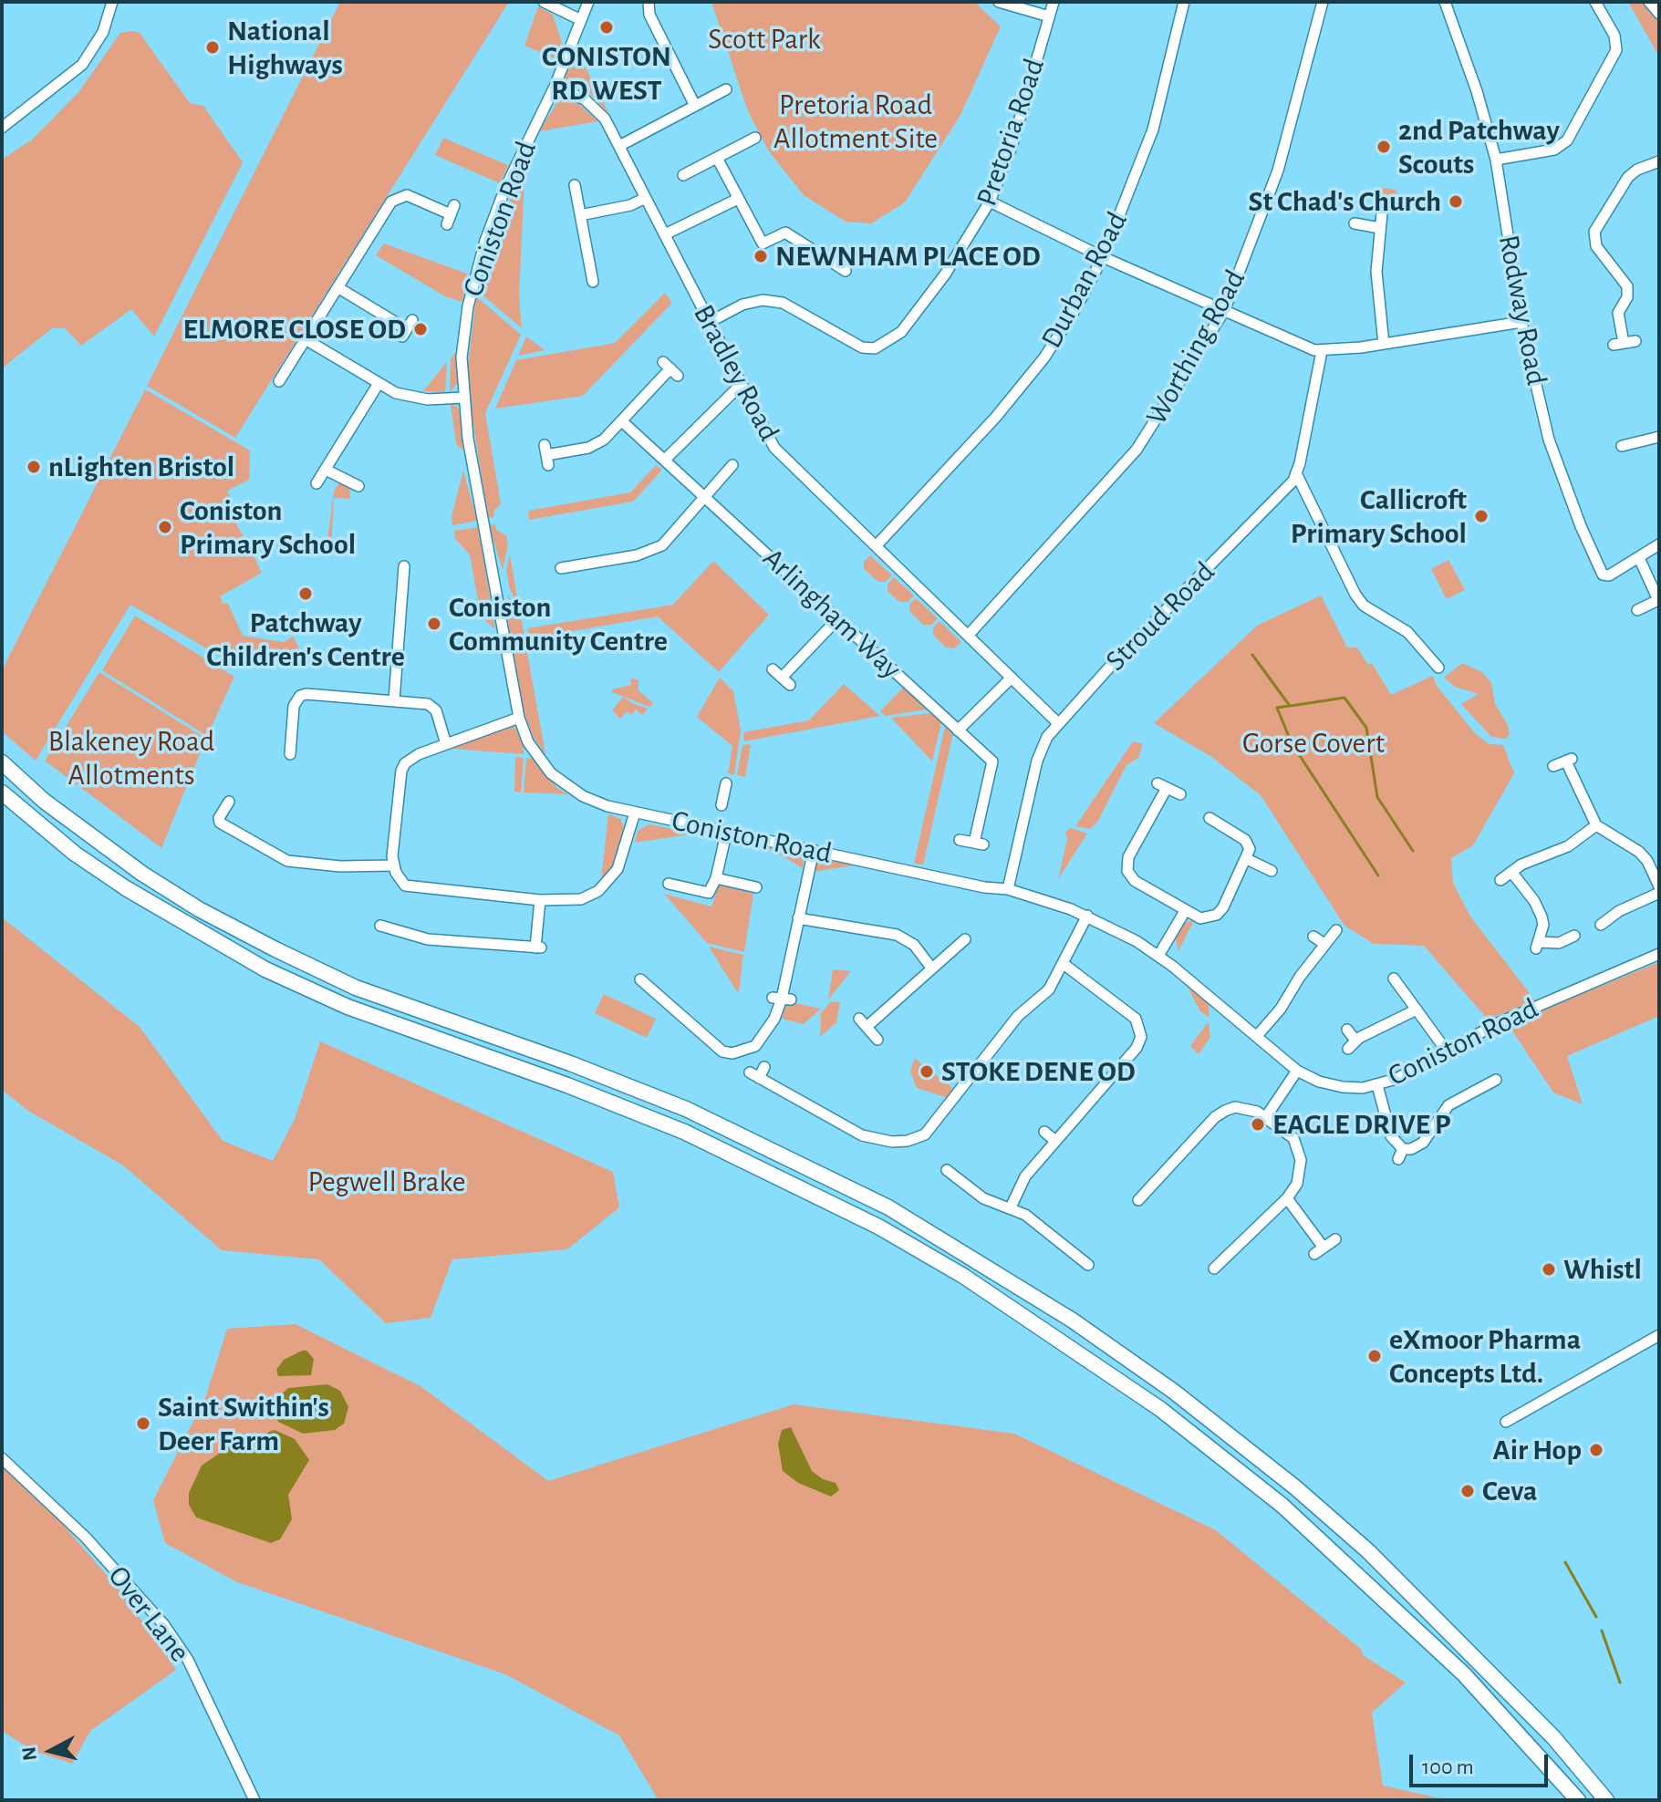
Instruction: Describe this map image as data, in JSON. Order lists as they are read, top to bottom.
{
  "streets": {
    "street": [
      "Pretoria Road",
      "Coniston Road",
      "Durban Road",
      "Rodway Road",
      "Worthing Road",
      "Bradley Road",
      "Arlingham Way",
      "Stroud Road",
      "Over Lane"
    ]
  },
  "crossings": [
    ["Pretoria Road", "Bradley Road"],
    ["Coniston Road", "Bradley Road"],
    ["Coniston Road", "Stroud Road"],
    ["Durban Road", "Bradley Road"],
    ["Worthing Road", "Bradley Road"],
    ["Bradley Road", "Stroud Road"]
  ],
  "parks": [
    "Scott Park",
    "Pretoria Road Allotment Site",
    "Blakeney Road Allotments",
    "Gorse Covert",
    "Pegwell Brake"
  ],
  "places": [
    "CONISTON RD WEST",
    "National Highways",
    "2nd Patchway Scouts",
    "St Chad's Church",
    "NEWNHAM PLACE OD",
    "ELMORE CLOSE OD",
    "nLighten Bristol",
    "Callicroft Primary School",
    "Coniston Primary School",
    "Patchway Children's Centre",
    "Coniston Community Centre",
    "STOKE DENE OD",
    "EAGLE DRIVE P",
    "Whistl",
    "eXmoor Pharma Concepts Ltd.",
    "Saint Swithin's Deer Farm",
    "Air Hop",
    "Ceva"
  ],
  "scale_bar": "100 m",
  "north": "left"
}
